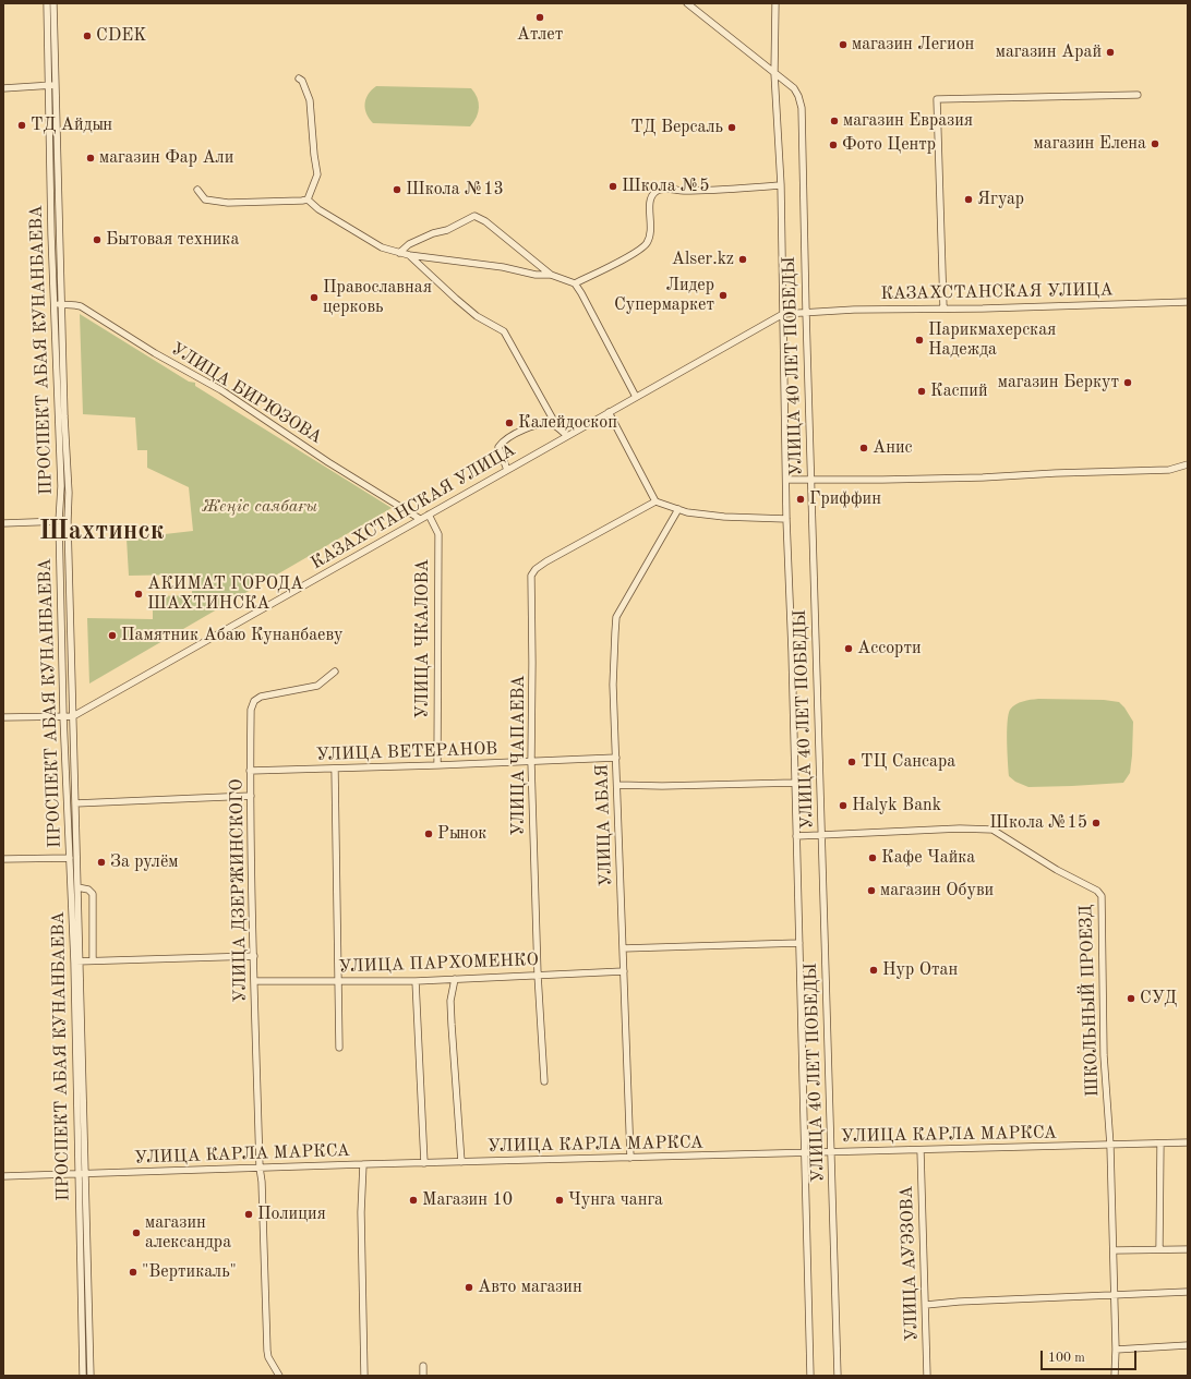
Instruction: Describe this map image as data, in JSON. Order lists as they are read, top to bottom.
{
  "streets": {
    "street": [
      "КАЗАХСТАНСКАЯ УЛИЦА",
      "ПРОСПЕКТ АБАЯ КУНАНБАЕВА",
      "УЛИЦА 40 ЛЕТ ПОБЕДЫ",
      "УЛИЦА БИРЮЗОВА",
      "УЛИЦА ЧКАЛОВА",
      "УЛИЦА ВЕТЕРАНОВ",
      "УЛИЦА ЧАПАЕВА",
      "УЛИЦА АБАЯ",
      "УЛИЦА ДЗЕРЖИНСКОГО",
      "УЛИЦА ПАРХОМЕНКО",
      "ШКОЛЬНЫЙ ПРОЕЗД",
      "УЛИЦА КАРЛА МАРКСА",
      "УЛИЦА АУЭЗОВА"
    ]
  },
  "crossings": [
    ["КАЗАХСТАНСКАЯ УЛИЦА", "ПРОСПЕКТ АБАЯ КУНАНБАЕВА"],
    ["КАЗАХСТАНСКАЯ УЛИЦА", "УЛИЦА 40 ЛЕТ ПОБЕДЫ"],
    ["КАЗАХСТАНСКАЯ УЛИЦА", "УЛИЦА БИРЮЗОВА"],
    ["КАЗАХСТАНСКАЯ УЛИЦА", "УЛИЦА ЧКАЛОВА"],
    ["ПРОСПЕКТ АБАЯ КУНАНБАЕВА", "УЛИЦА БИРЮЗОВА"],
    ["ПРОСПЕКТ АБАЯ КУНАНБАЕВА", "УЛИЦА КАРЛА МАРКСА"],
    ["УЛИЦА 40 ЛЕТ ПОБЕДЫ", "ШКОЛЬНЫЙ ПРОЕЗД"],
    ["УЛИЦА 40 ЛЕТ ПОБЕДЫ", "УЛИЦА КАРЛА МАРКСА"],
    ["УЛИЦА ЧКАЛОВА", "УЛИЦА ВЕТЕРАНОВ"],
    ["УЛИЦА ВЕТЕРАНОВ", "УЛИЦА ЧАПАЕВА"],
    ["УЛИЦА ВЕТЕРАНОВ", "УЛИЦА АБАЯ"],
    ["УЛИЦА ВЕТЕРАНОВ", "УЛИЦА ДЗЕРЖИНСКОГО"],
    ["УЛИЦА ЧАПАЕВА", "УЛИЦА ПАРХОМЕНКО"],
    ["УЛИЦА АБАЯ", "УЛИЦА ПАРХОМЕНКО"],
    ["УЛИЦА АБАЯ", "УЛИЦА КАРЛА МАРКСА"],
    ["УЛИЦА ДЗЕРЖИНСКОГО", "УЛИЦА ПАРХОМЕНКО"],
    ["УЛИЦА ДЗЕРЖИНСКОГО", "УЛИЦА КАРЛА МАРКСА"],
    ["ШКОЛЬНЫЙ ПРОЕЗД", "УЛИЦА КАРЛА МАРКСА"],
    ["УЛИЦА КАРЛА МАРКСА", "УЛИЦА АУЭЗОВА"]
  ],
  "districts": ["Шахтинск"],
  "parks": ["Жеңіс саябағы"],
  "places": [
    "Атлет",
    "CDEK",
    "магазин Легион",
    "магазин Арай",
    "магазин Евразия",
    "ТД Айдын",
    "ТД Версаль",
    "магазин Елена",
    "Фото Центр",
    "магазин Фар Али",
    "Школа №5",
    "Школа №13",
    "Ягуар",
    "Бытовая техника",
    "Alser.kz",
    "Лидер Супермаркет",
    "Православная церковь",
    "Парикмахерская Надежда",
    "магазин Беркут",
    "Каспий",
    "Калейдоскоп",
    "Анис",
    "Гриффин",
    "АКИМАТ ГОРОДА ШАХТИНСКА",
    "Памятник Абаю Кунанбаеву",
    "Ассорти",
    "ТЦ Сансара",
    "Halyk Bank",
    "Школа №15",
    "Рынок",
    "Кафе Чайка",
    "За рулём",
    "магазин Обуви",
    "Нур Отан",
    "СУД",
    "Магазин 10",
    "Чунга чанга",
    "Полиция",
    "магазин александра",
    "\"Вертикаль\"",
    "Авто магазин"
  ],
  "scale_bar": "100 m"
}
